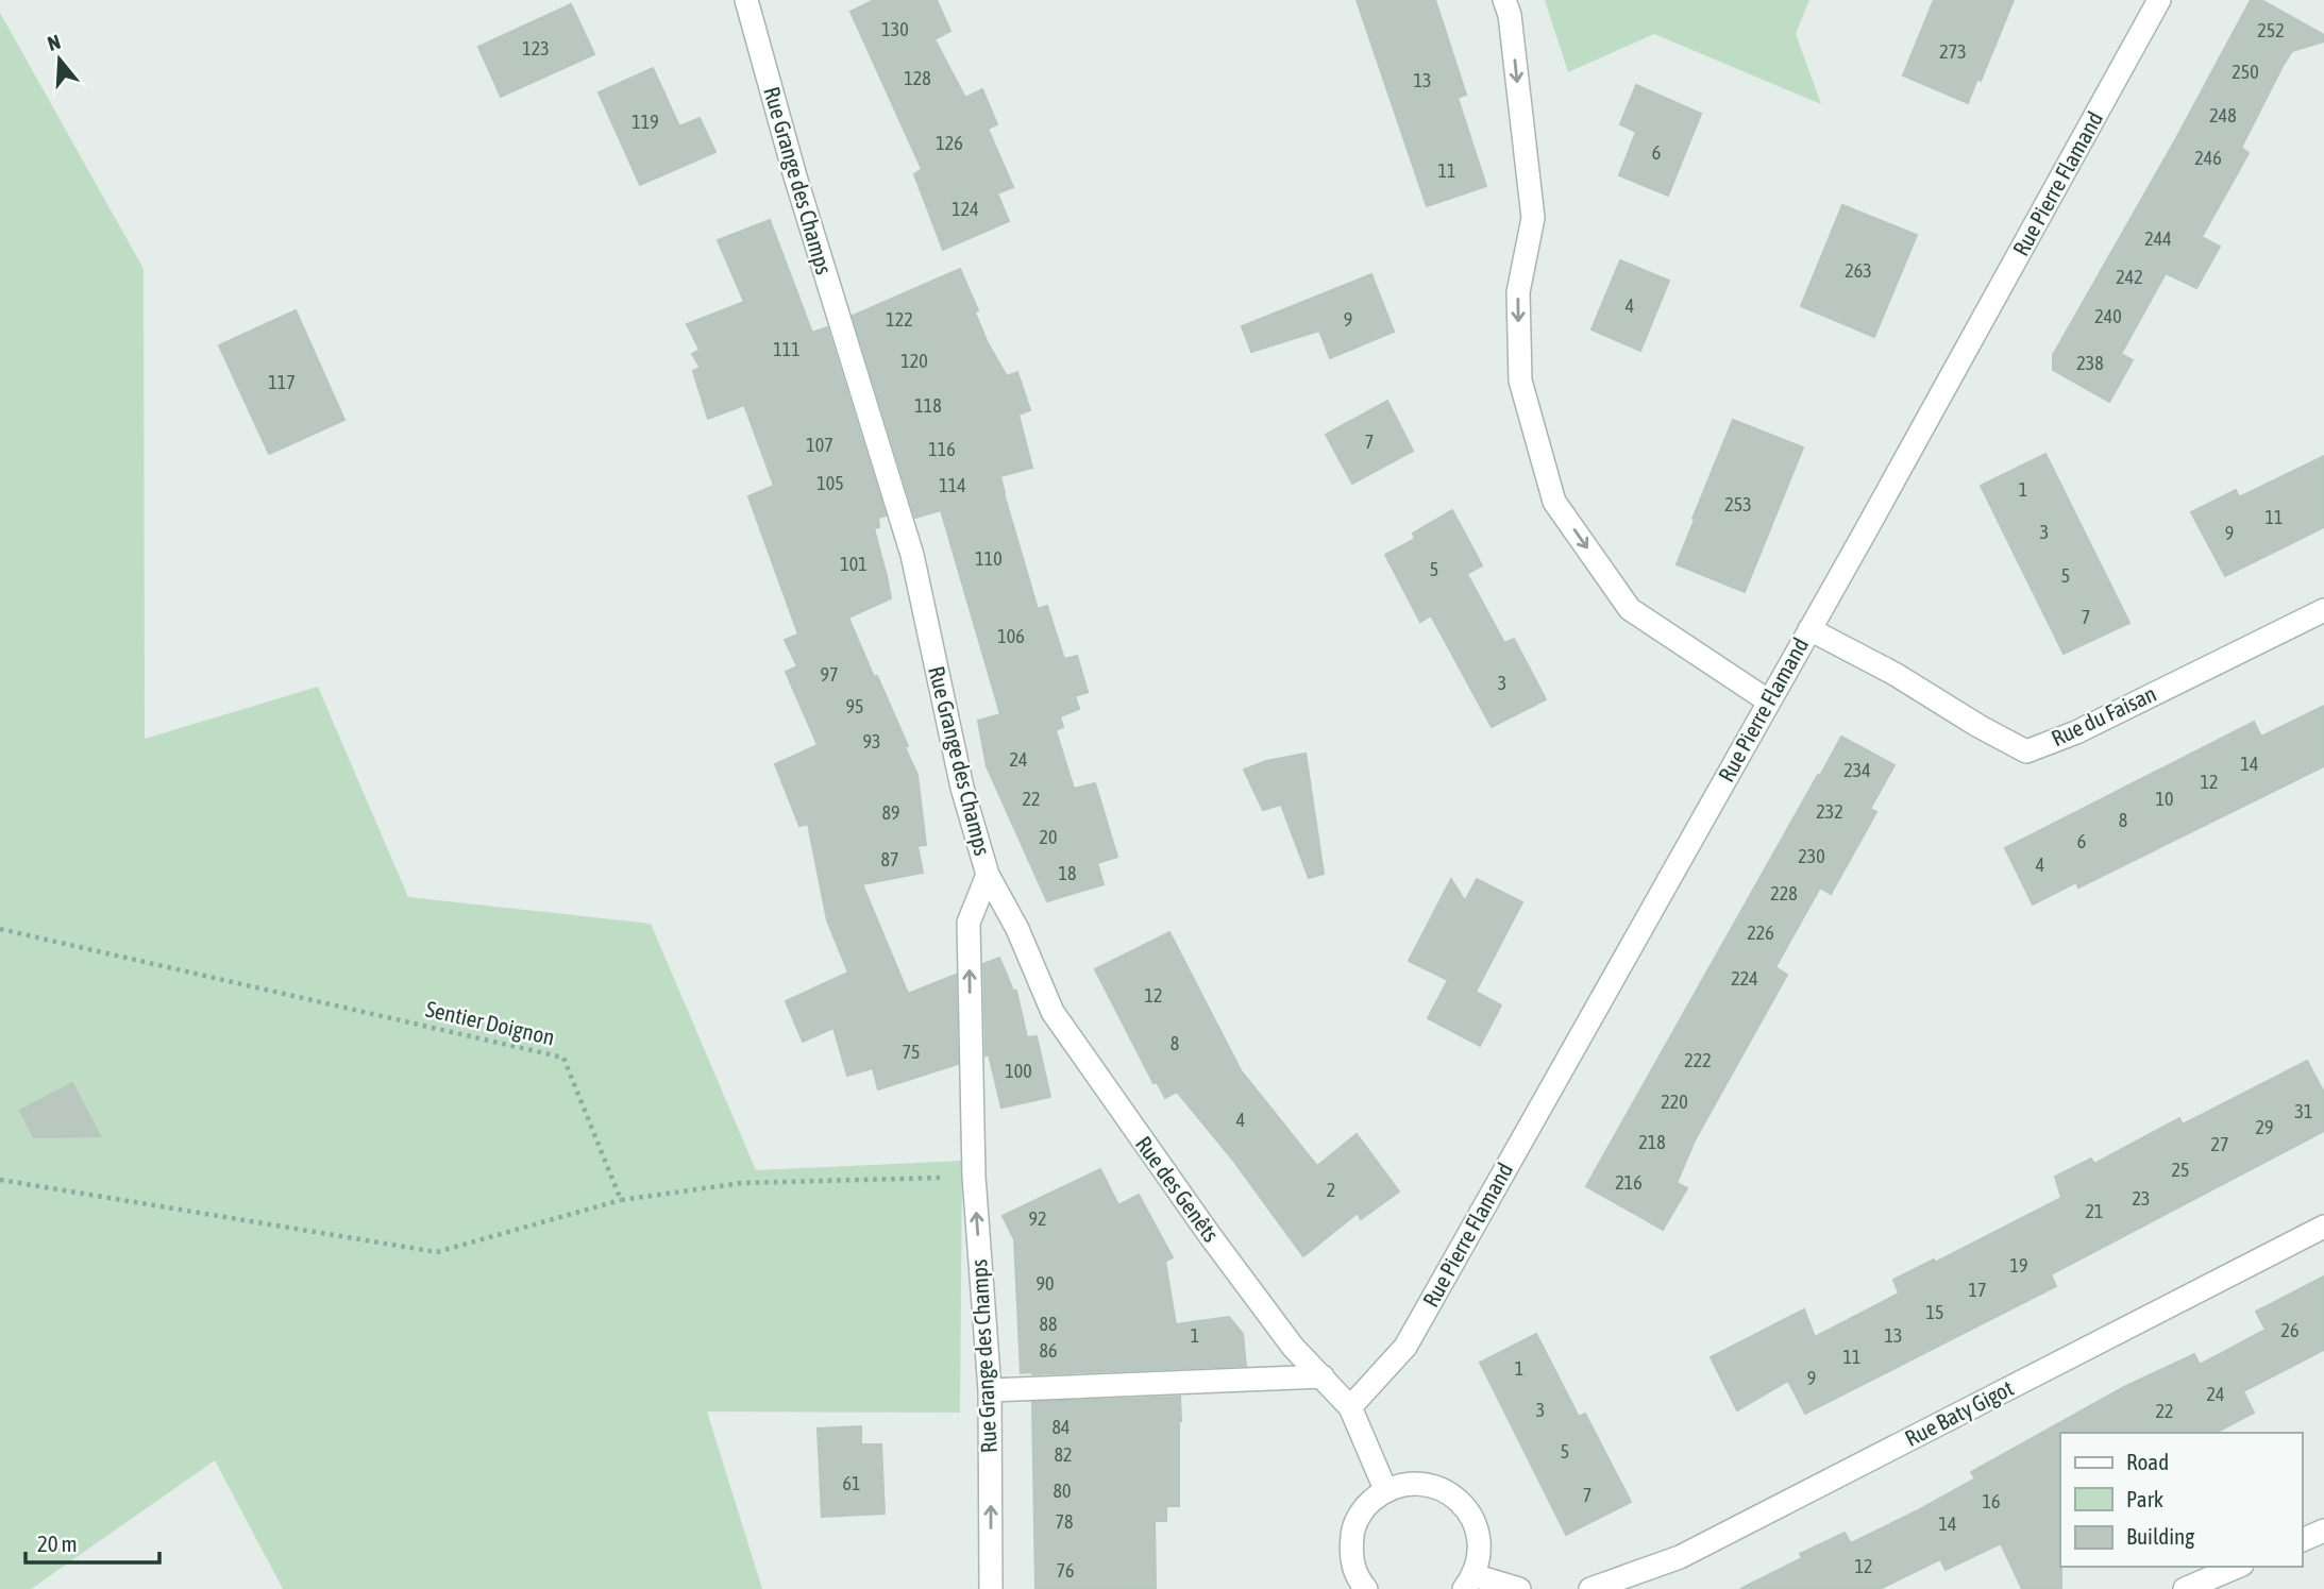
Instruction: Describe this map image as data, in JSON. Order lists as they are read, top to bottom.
{
  "streets": {
    "street": [
      "Rue Grange des Champs",
      "Rue Pierre Flamand",
      "Rue du Faisan",
      "Rue des Genêts",
      "Rue Baty Gigot"
    ],
    "path": ["Sentier Doignon"]
  },
  "crossings": [
    ["Rue Grange des Champs", "Rue des Genêts"],
    ["Rue Pierre Flamand", "Rue du Faisan"],
    ["Rue Pierre Flamand", "Rue des Genêts"]
  ],
  "one_way": ["Rue Grange des Champs"],
  "house_numbers": [
    "130",
    "252",
    "123",
    "273",
    "250",
    "128",
    "13",
    "248",
    "119",
    "126",
    "6",
    "246",
    "11",
    "124",
    "244",
    "263",
    "242",
    "4",
    "240",
    "122",
    "9",
    "111",
    "120",
    "238",
    "117",
    "118",
    "7",
    "107",
    "116",
    "105",
    "114",
    "1",
    "253",
    "11",
    "3",
    "9",
    "110",
    "101",
    "5",
    "5",
    "7",
    "106",
    "97",
    "3",
    "95",
    "93",
    "24",
    "14",
    "234",
    "12",
    "22",
    "10",
    "232",
    "89",
    "8",
    "20",
    "6",
    "230",
    "87",
    "4",
    "18",
    "228",
    "226",
    "224",
    "12",
    "8",
    "75",
    "222",
    "100",
    "220",
    "31",
    "4",
    "29",
    "218",
    "27",
    "25",
    "216",
    "2",
    "23",
    "21",
    "92",
    "19",
    "90",
    "17",
    "15",
    "88",
    "26",
    "1",
    "13",
    "86",
    "11",
    "1",
    "9",
    "24",
    "3",
    "22",
    "84",
    "5",
    "82",
    "61",
    "80",
    "7",
    "16",
    "78",
    "14",
    "12",
    "76"
  ],
  "legend": ["Road", "Park", "Building"],
  "scale_bar": "20 m",
  "north": "top"
}
